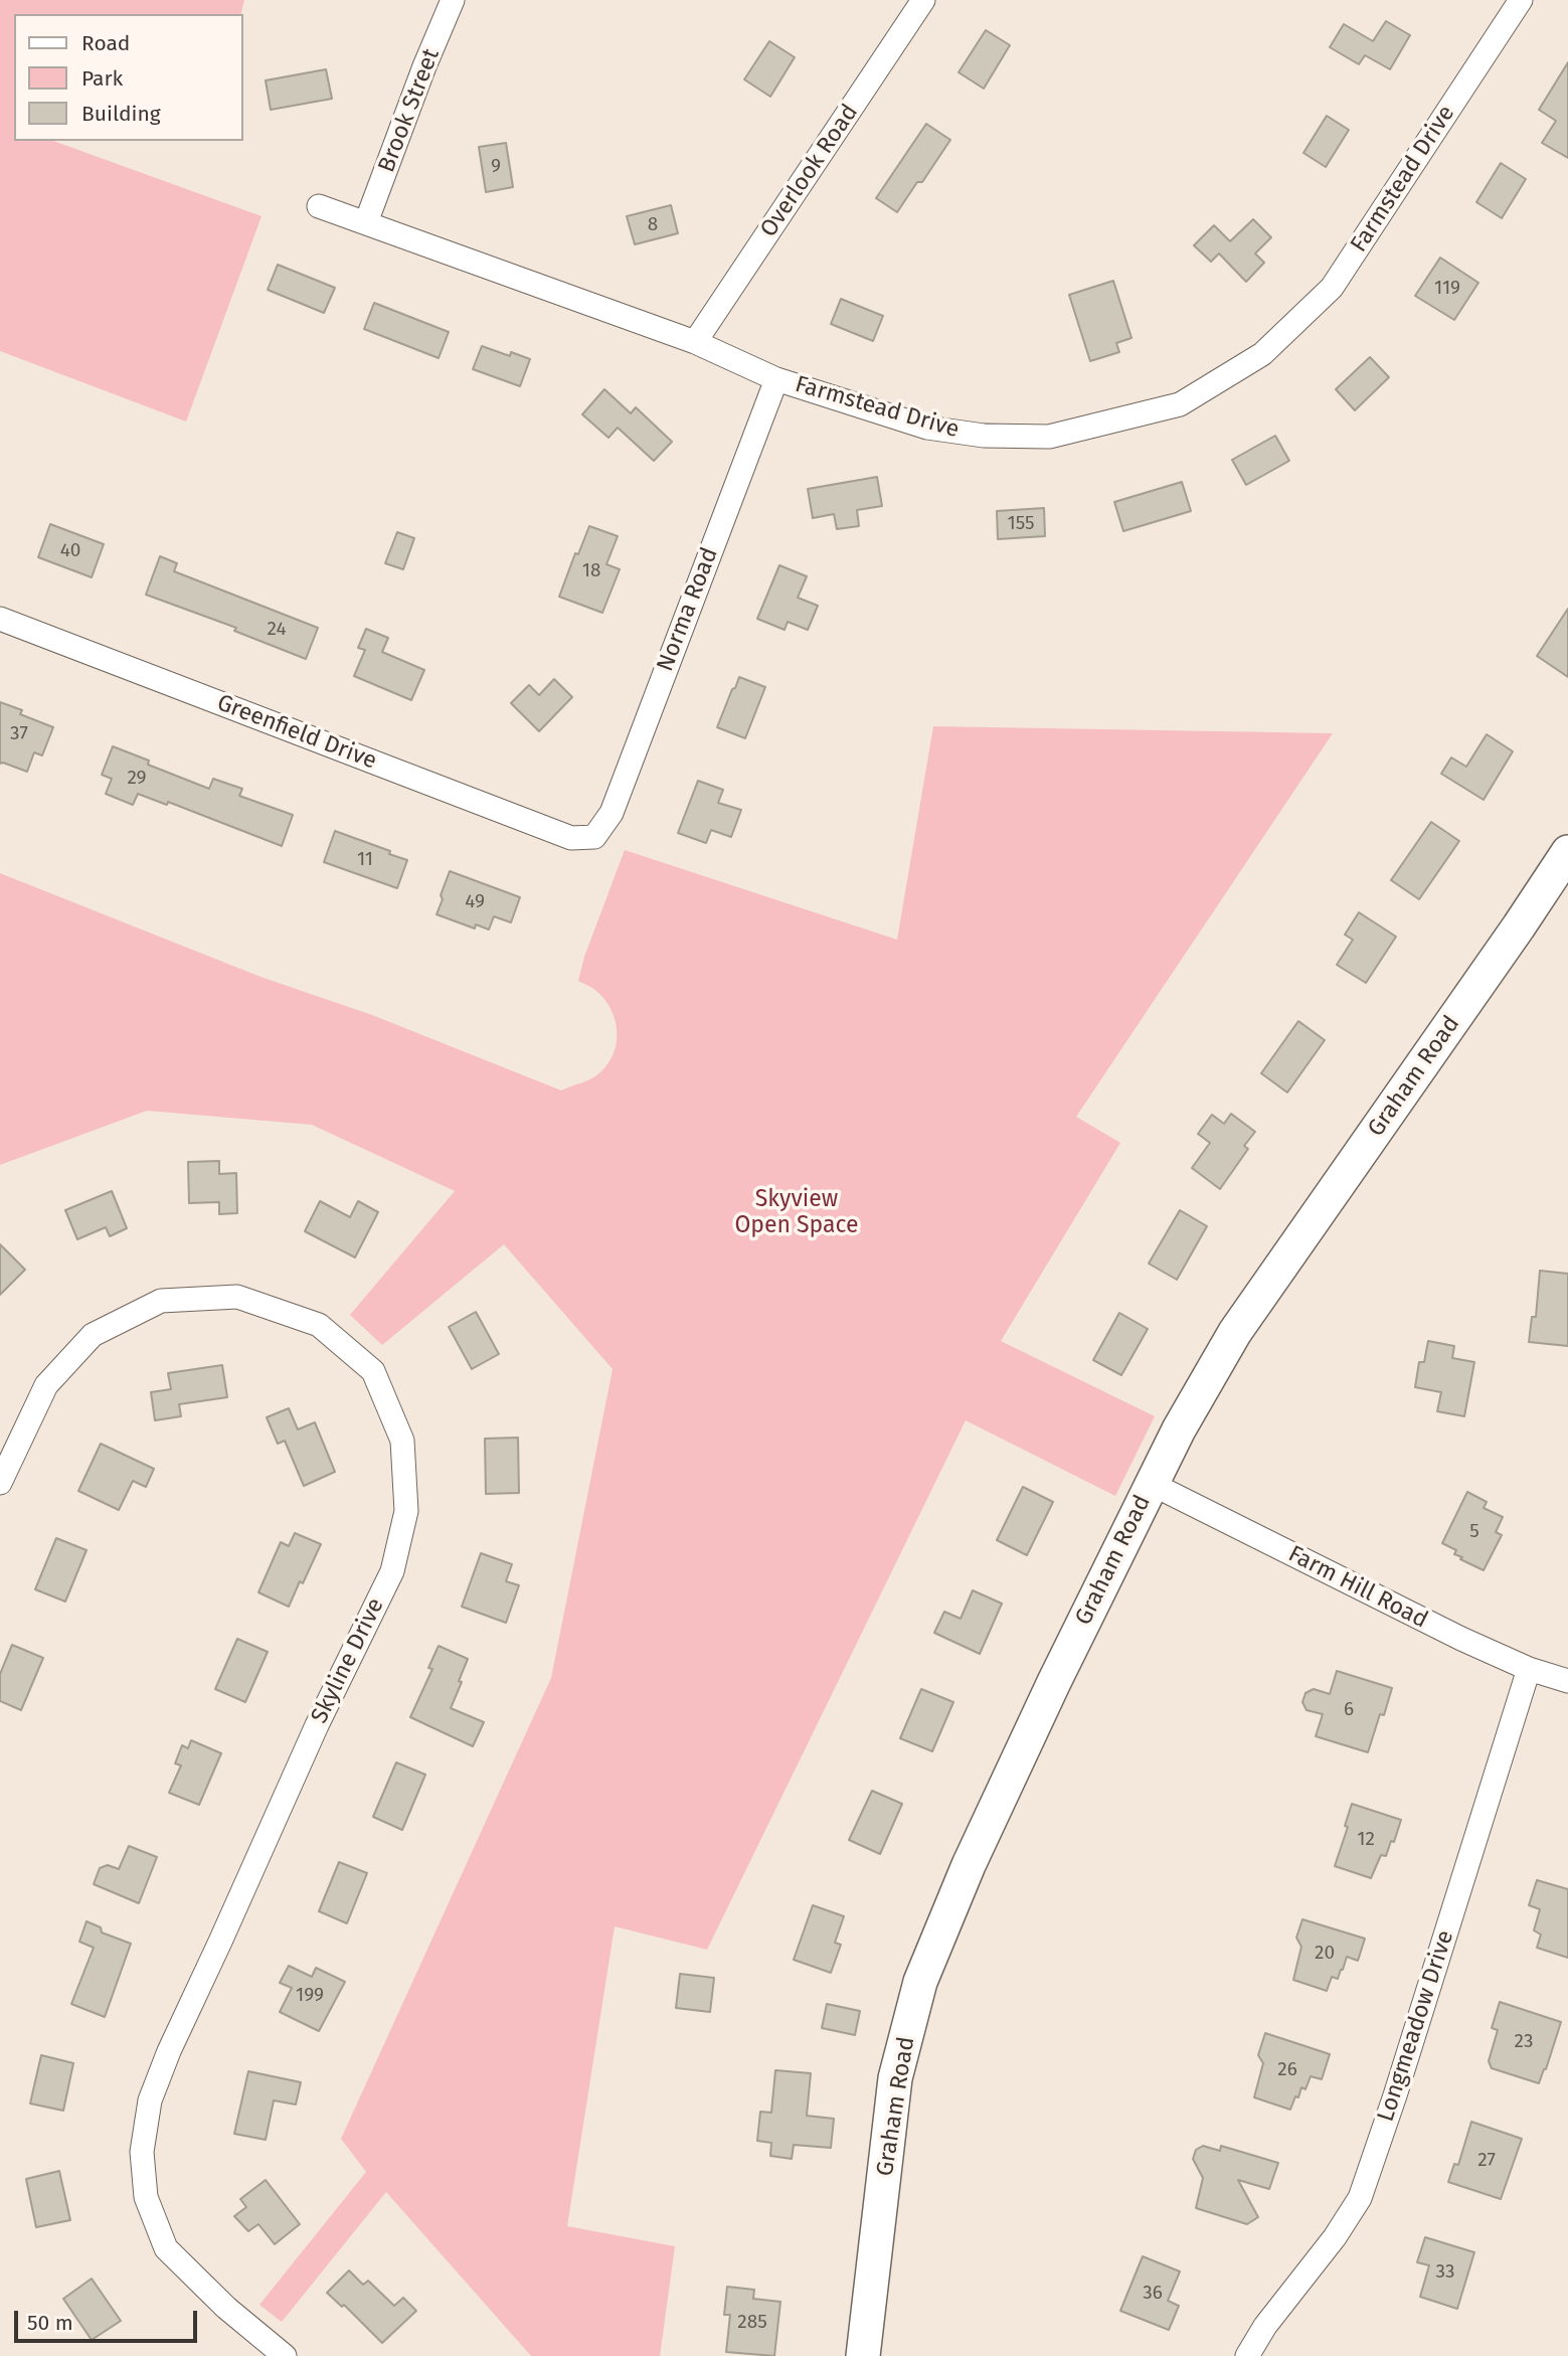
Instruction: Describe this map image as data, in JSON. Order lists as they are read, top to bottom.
{
  "streets": {
    "street": [
      "Brook Street",
      "Overlook Road",
      "Farmstead Drive",
      "Norma Road",
      "Greenfield Drive",
      "Graham Road",
      "Farm Hill Road",
      "Skyline Drive",
      "Longmeadow Drive"
    ]
  },
  "crossings": [
    ["Brook Street", "Farmstead Drive"],
    ["Overlook Road", "Farmstead Drive"],
    ["Farmstead Drive", "Norma Road"],
    ["Norma Road", "Greenfield Drive"],
    ["Graham Road", "Farm Hill Road"],
    ["Farm Hill Road", "Longmeadow Drive"]
  ],
  "parks": ["Skyview Open Space"],
  "house_numbers": [
    "9",
    "8",
    "119",
    "155",
    "40",
    "18",
    "24",
    "37",
    "29",
    "11",
    "49",
    "5",
    "6",
    "12",
    "20",
    "199",
    "23",
    "26",
    "27",
    "33",
    "36",
    "285"
  ],
  "legend": ["Road", "Park", "Building"],
  "scale_bar": "50 m"
}
